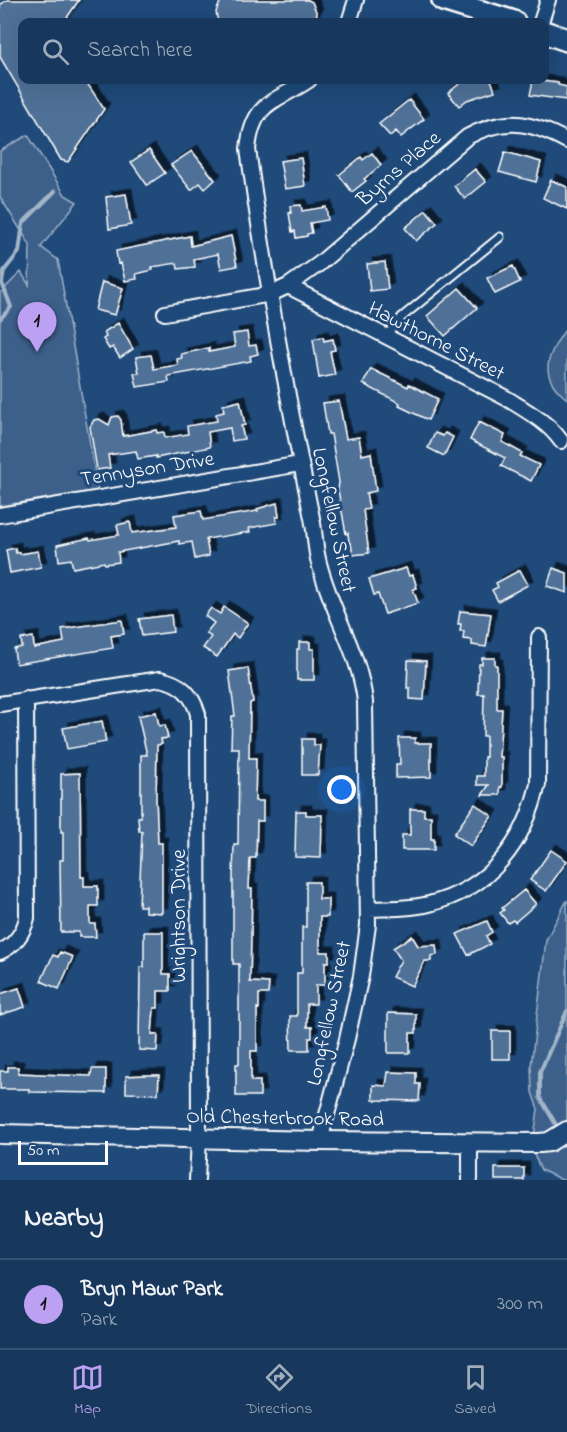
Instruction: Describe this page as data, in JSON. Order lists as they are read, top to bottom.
{
  "streets": {
    "street": [
      "Byrns Place",
      "Hawthorne Street",
      "Tennyson Drive",
      "Longfellow Street",
      "Wrightson Drive",
      "Old Chesterbrook Road"
    ]
  },
  "crossings": [
    ["Byrns Place", "Hawthorne Street"],
    ["Byrns Place", "Longfellow Street"],
    ["Tennyson Drive", "Longfellow Street"],
    ["Longfellow Street", "Old Chesterbrook Road"],
    ["Wrightson Drive", "Old Chesterbrook Road"]
  ],
  "scale_bar": "50 m",
  "page": {
    "search": "Search here",
    "pins": "1",
    "scale": "50 m",
    "heading": "Nearby",
    "list": [
      {
        "mark": "1",
        "name": "Bryn Mawr Park",
        "note": "Park",
        "value": "300 m"
      }
    ],
    "nav": ["Map", "Directions", "Saved"]
  }
}
